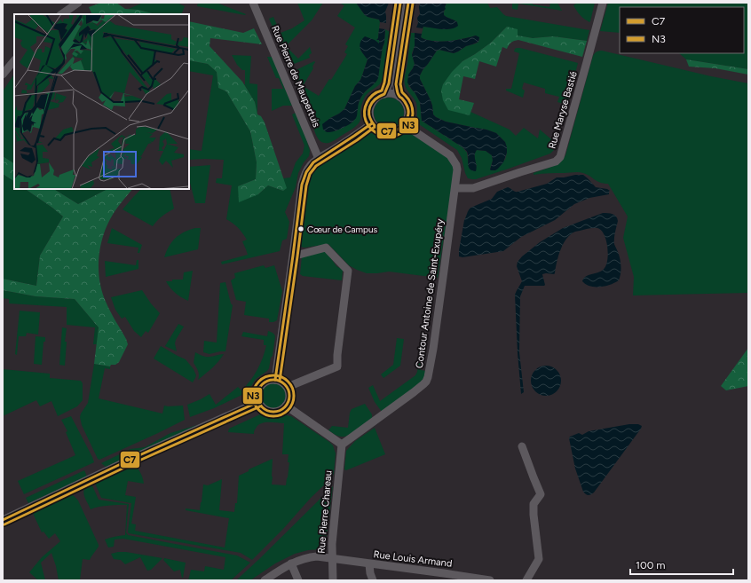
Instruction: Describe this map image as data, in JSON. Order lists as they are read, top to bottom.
{
  "streets": {
    "street": [
      "Rue Pierre de Maupertuis",
      "Rue Maryse Bastié",
      "Contour Antoine de Saint-Exupéry",
      "Rue Pierre Chareau",
      "Rue Louis Armand"
    ]
  },
  "crossings": [
    ["Rue Maryse Bastié", "Contour Antoine de Saint-Exupéry"],
    ["Contour Antoine de Saint-Exupéry", "Rue Pierre Chareau"],
    ["Rue Pierre Chareau", "Rue Louis Armand"]
  ],
  "places": ["Cœur de Campus"],
  "lines": ["transit line C7", "transit line N3"],
  "legend": ["C7", "N3"],
  "scale_bar": "100 m"
}
